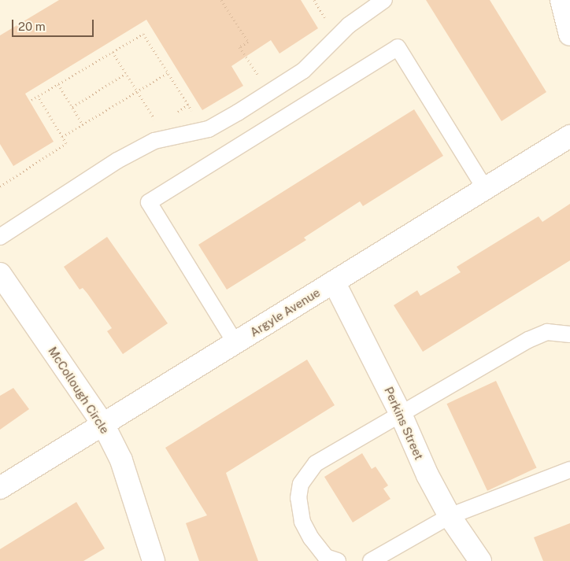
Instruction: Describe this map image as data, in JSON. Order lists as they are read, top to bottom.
{
  "streets": {
    "street": ["Argyle Avenue", "McCollough Circle", "Perkins Street"]
  },
  "crossings": [
    ["Argyle Avenue", "McCollough Circle"],
    ["Argyle Avenue", "Perkins Street"]
  ],
  "scale_bar": "20 m"
}
